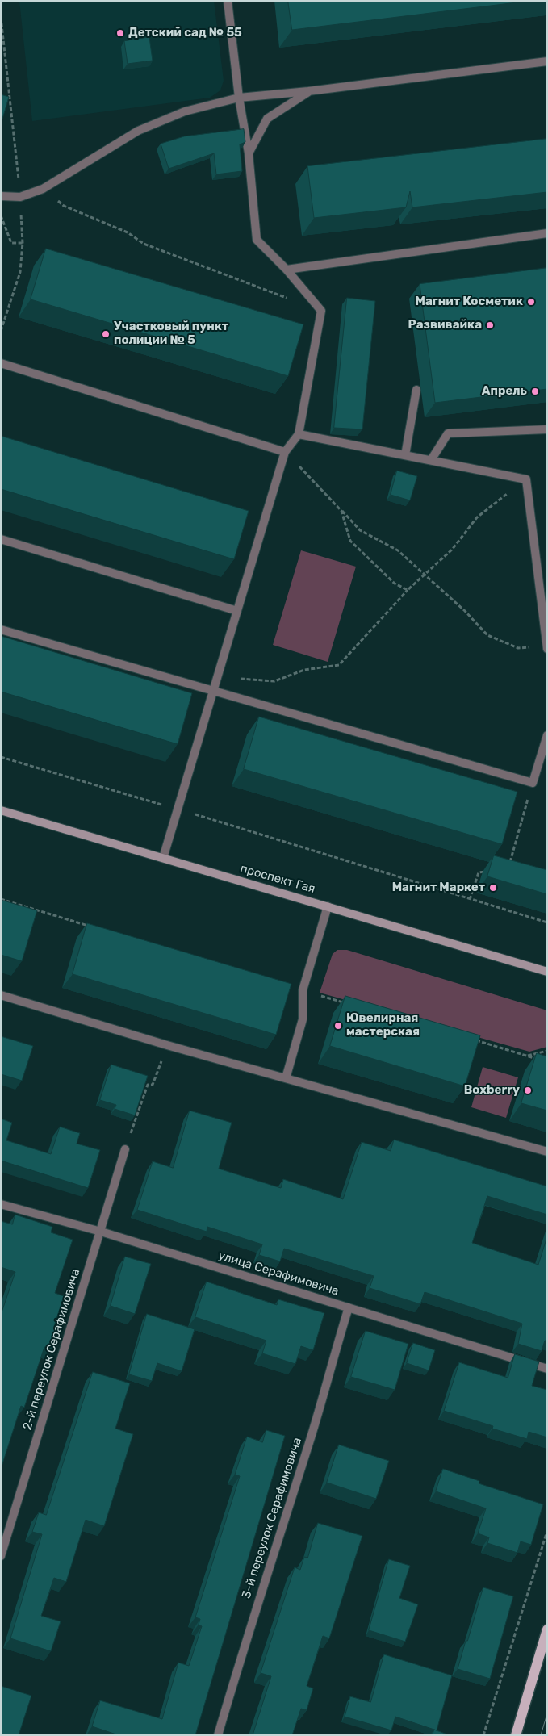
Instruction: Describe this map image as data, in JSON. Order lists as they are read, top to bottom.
{
  "streets": {
    "main road": ["проспект Гая"],
    "street": ["улица Серафимовича", "2-й переулок Серафимовича", "3-й переулок Серафимовича"]
  },
  "crossings": [
    ["улица Серафимовича", "2-й переулок Серафимовича"],
    ["улица Серафимовича", "3-й переулок Серафимовича"]
  ],
  "places": [
    "Детский сад № 55",
    "Магнит Косметик",
    "Развивайка",
    "Участковый пункт полиции № 5",
    "Апрель",
    "Магнит Маркет",
    "Ювелирная мастерская",
    "Boxberry"
  ]
}
